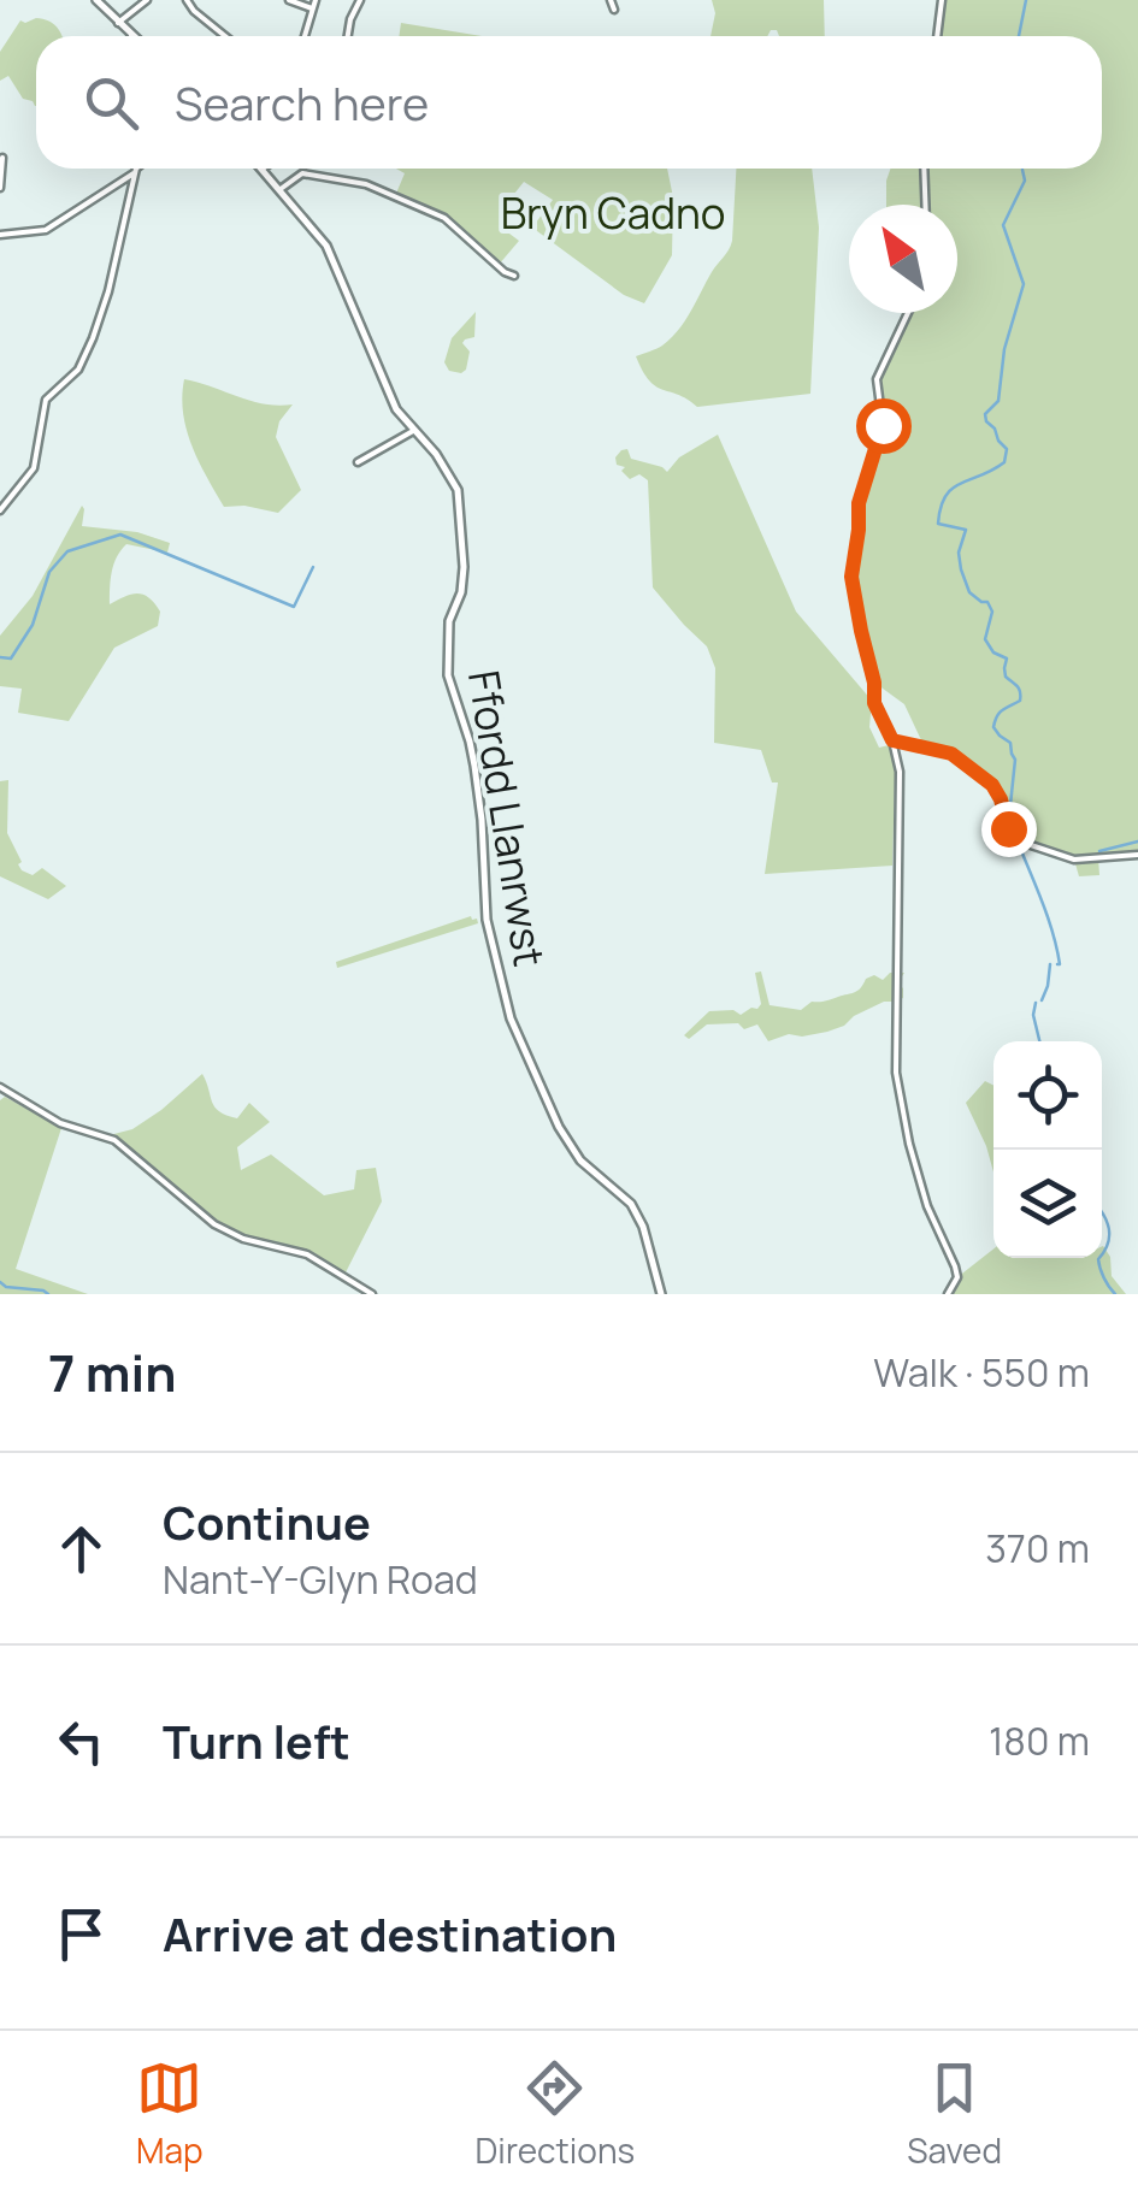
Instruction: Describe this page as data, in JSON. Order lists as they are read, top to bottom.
{
  "streets": {
    "main road": ["Ffordd Llanrwst"]
  },
  "parks": ["Bryn Cadno"],
  "north": "top left",
  "page": {
    "search": "Search here",
    "heading": ["7 min", "Walk · 550 m"],
    "list": [
      ["Continue", "Nant-Y-Glyn Road", "370 m"],
      ["Turn left", "180 m"],
      "Arrive at destination"
    ],
    "nav": ["Map", "Directions", "Saved"]
  }
}
